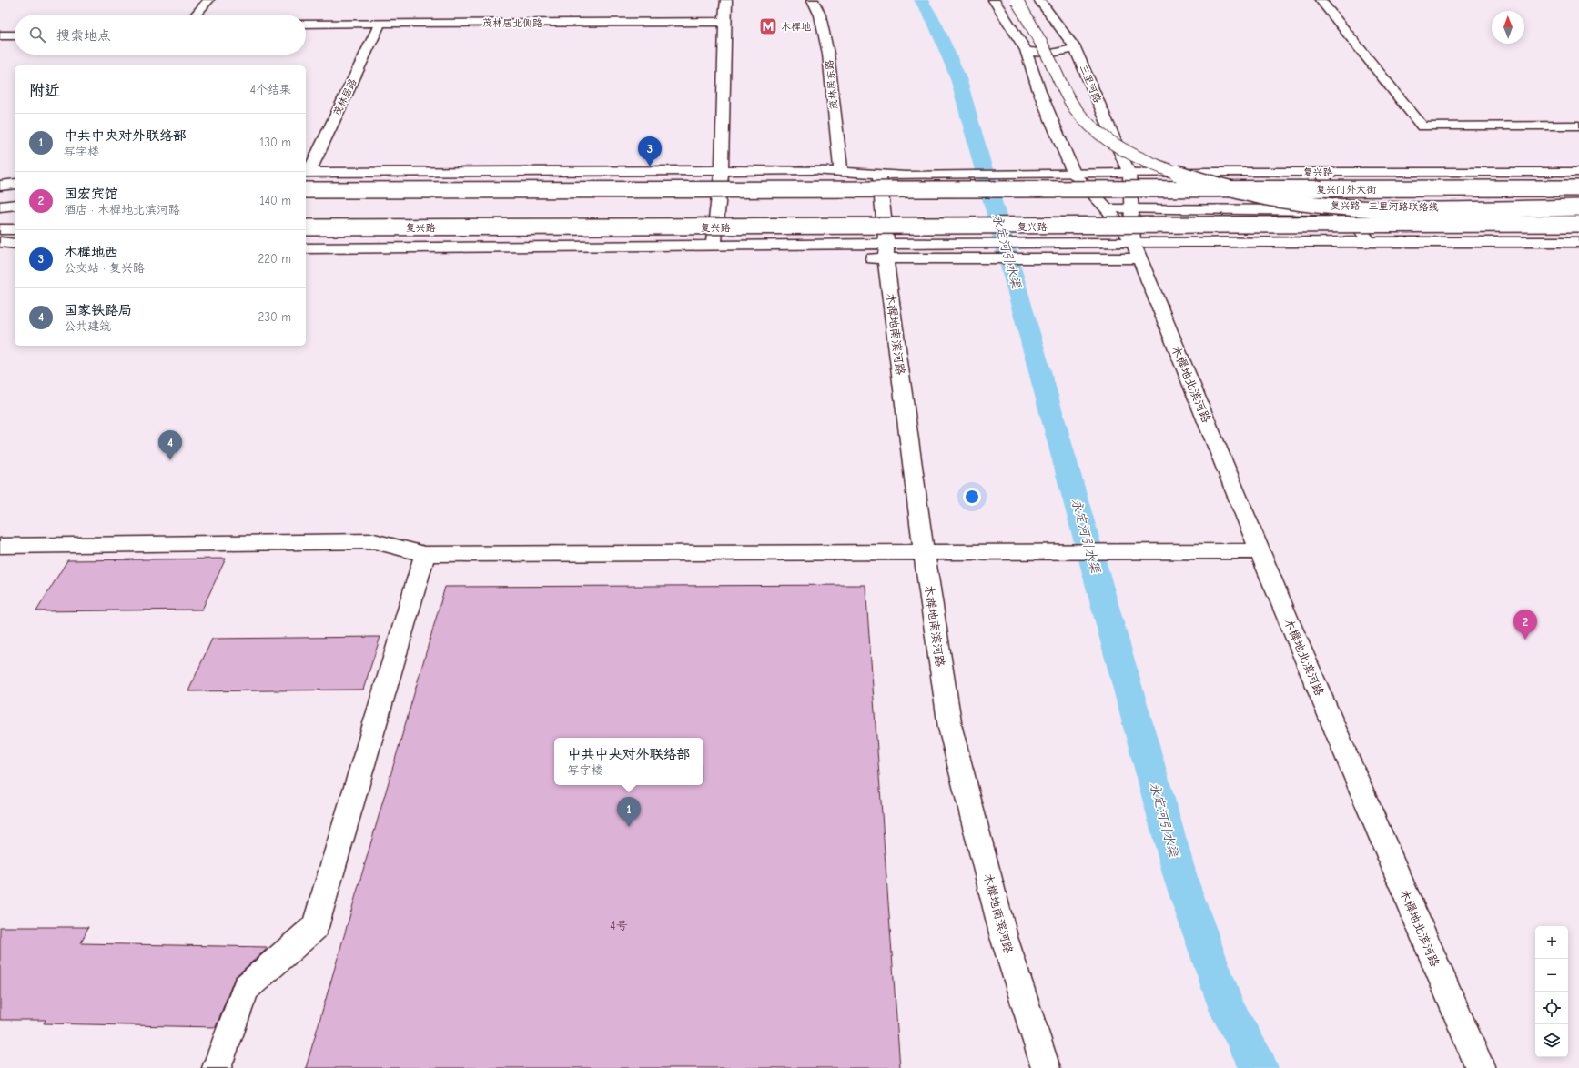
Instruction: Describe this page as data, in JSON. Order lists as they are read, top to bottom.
{
  "streets": {
    "main road": [
      "茂林居北侧路",
      "三里河路",
      "茂林居东路",
      "茂林居路",
      "复兴路",
      "复兴门外大街",
      "复兴路—三里河路联络线",
      "木樨地南滨河路",
      "木樨地北滨河路"
    ]
  },
  "crossings": [
    ["茂林居北侧路", "茂林居路"],
    ["三里河路", "复兴路"],
    ["复兴路", "木樨地南滨河路"],
    ["复兴路", "木樨地北滨河路"]
  ],
  "water": ["永定河引水渠"],
  "places": {
    "metro station": ["木樨地"]
  },
  "house_numbers": ["4号"],
  "north": "top",
  "page": {
    "search": "搜索地点",
    "heading": ["附近", "4个结果"],
    "list": [
      {
        "mark": "1",
        "name": "中共中央对外联络部",
        "note": "写字楼",
        "value": "130 m"
      },
      {
        "mark": "2",
        "name": "国宏宾馆",
        "note": "酒店 · 木樨地北滨河路",
        "value": "140 m"
      },
      {
        "mark": "3",
        "name": "木樨地西",
        "note": "公交站 · 复兴路",
        "value": "220 m"
      },
      {
        "mark": "4",
        "name": "国家铁路局",
        "note": "公共建筑",
        "value": "230 m"
      }
    ],
    "pins": [
      "3",
      "4",
      "2",
      "1"
    ],
    "popup": ["中共中央对外联络部", "写字楼"],
    "map_buttons": ["+", "−"]
  }
}
